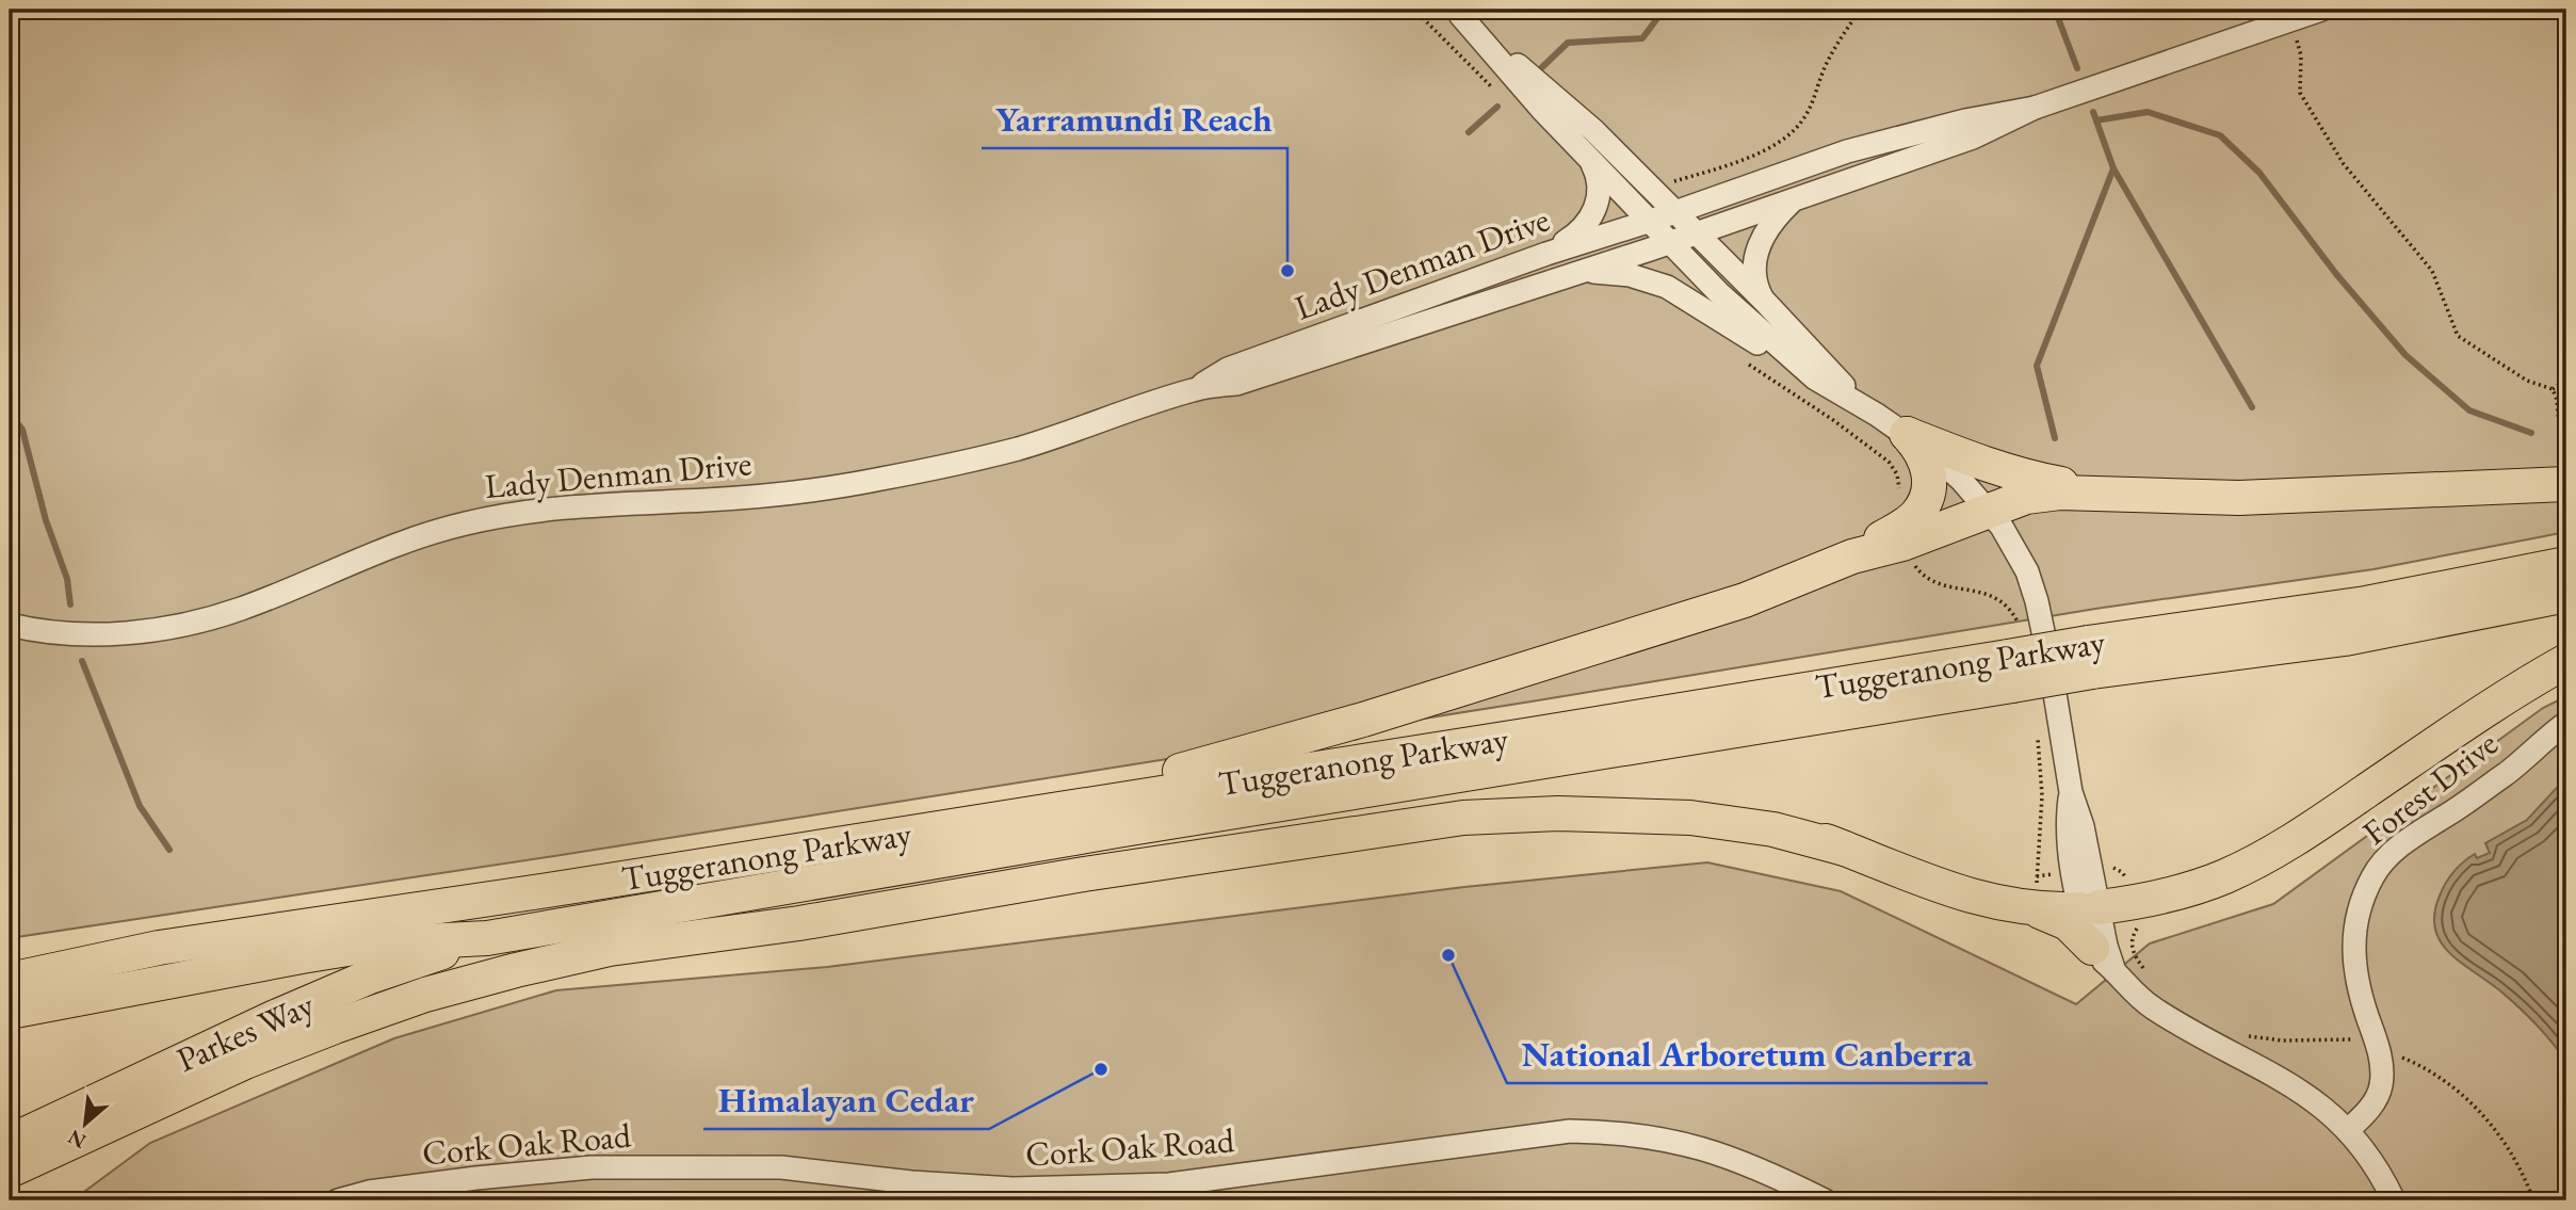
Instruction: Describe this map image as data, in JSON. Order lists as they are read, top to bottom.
{
  "streets": {
    "highway": ["Tuggeranong Parkway", "Parkes Way"],
    "street": ["Lady Denman Drive", "Forest Drive", "Cork Oak Road"]
  },
  "crossings": [
    ["Tuggeranong Parkway", "Parkes Way"]
  ],
  "places": ["Yarramundi Reach", "National Arboretum Canberra", "Himalayan Cedar"],
  "north": "bottom left"
}
